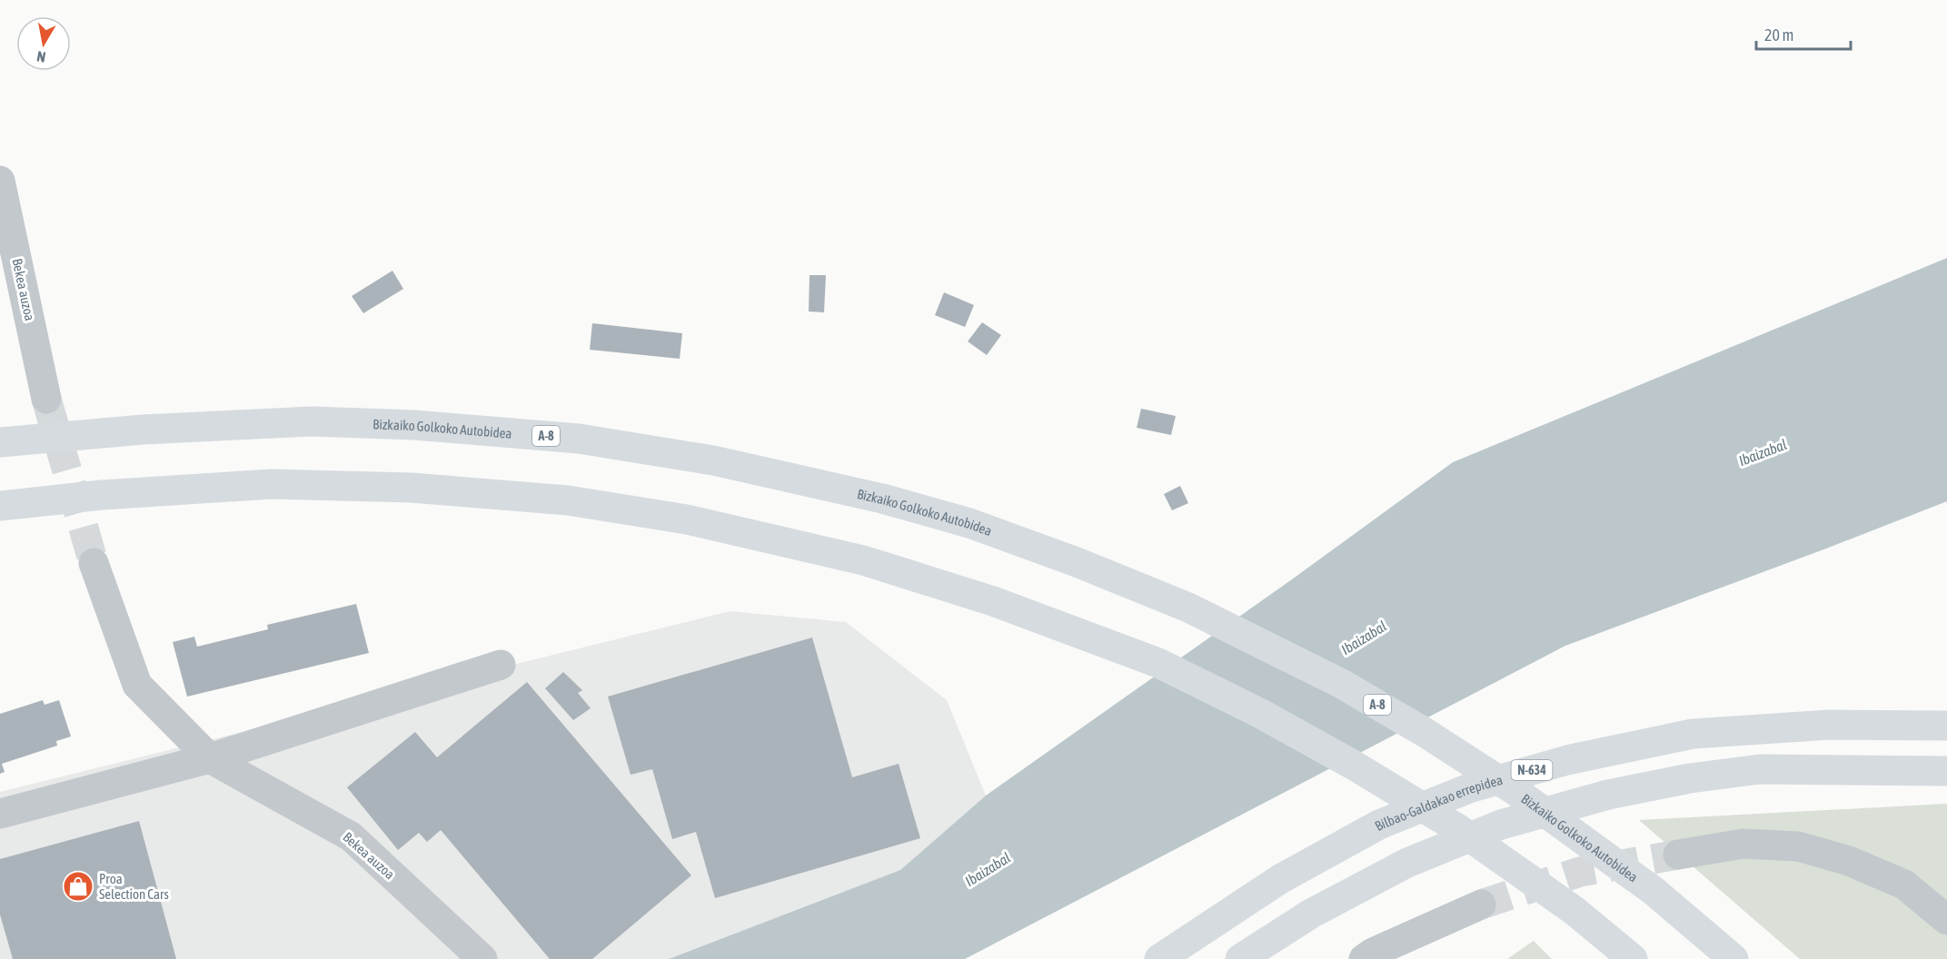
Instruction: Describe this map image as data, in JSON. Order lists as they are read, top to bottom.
{
  "streets": {
    "highway": [
      "Bizkaiko Golkoko Autobidea",
      "A-8",
      "N-634",
      "Bilbao-Galdakao errepidea"
    ],
    "street": ["Bekea auzoa"]
  },
  "water": ["Ibaizabal"],
  "places": {
    "shop": ["Proa Selection Cars"]
  },
  "scale_bar": "20 m",
  "north": "bottom"
}
